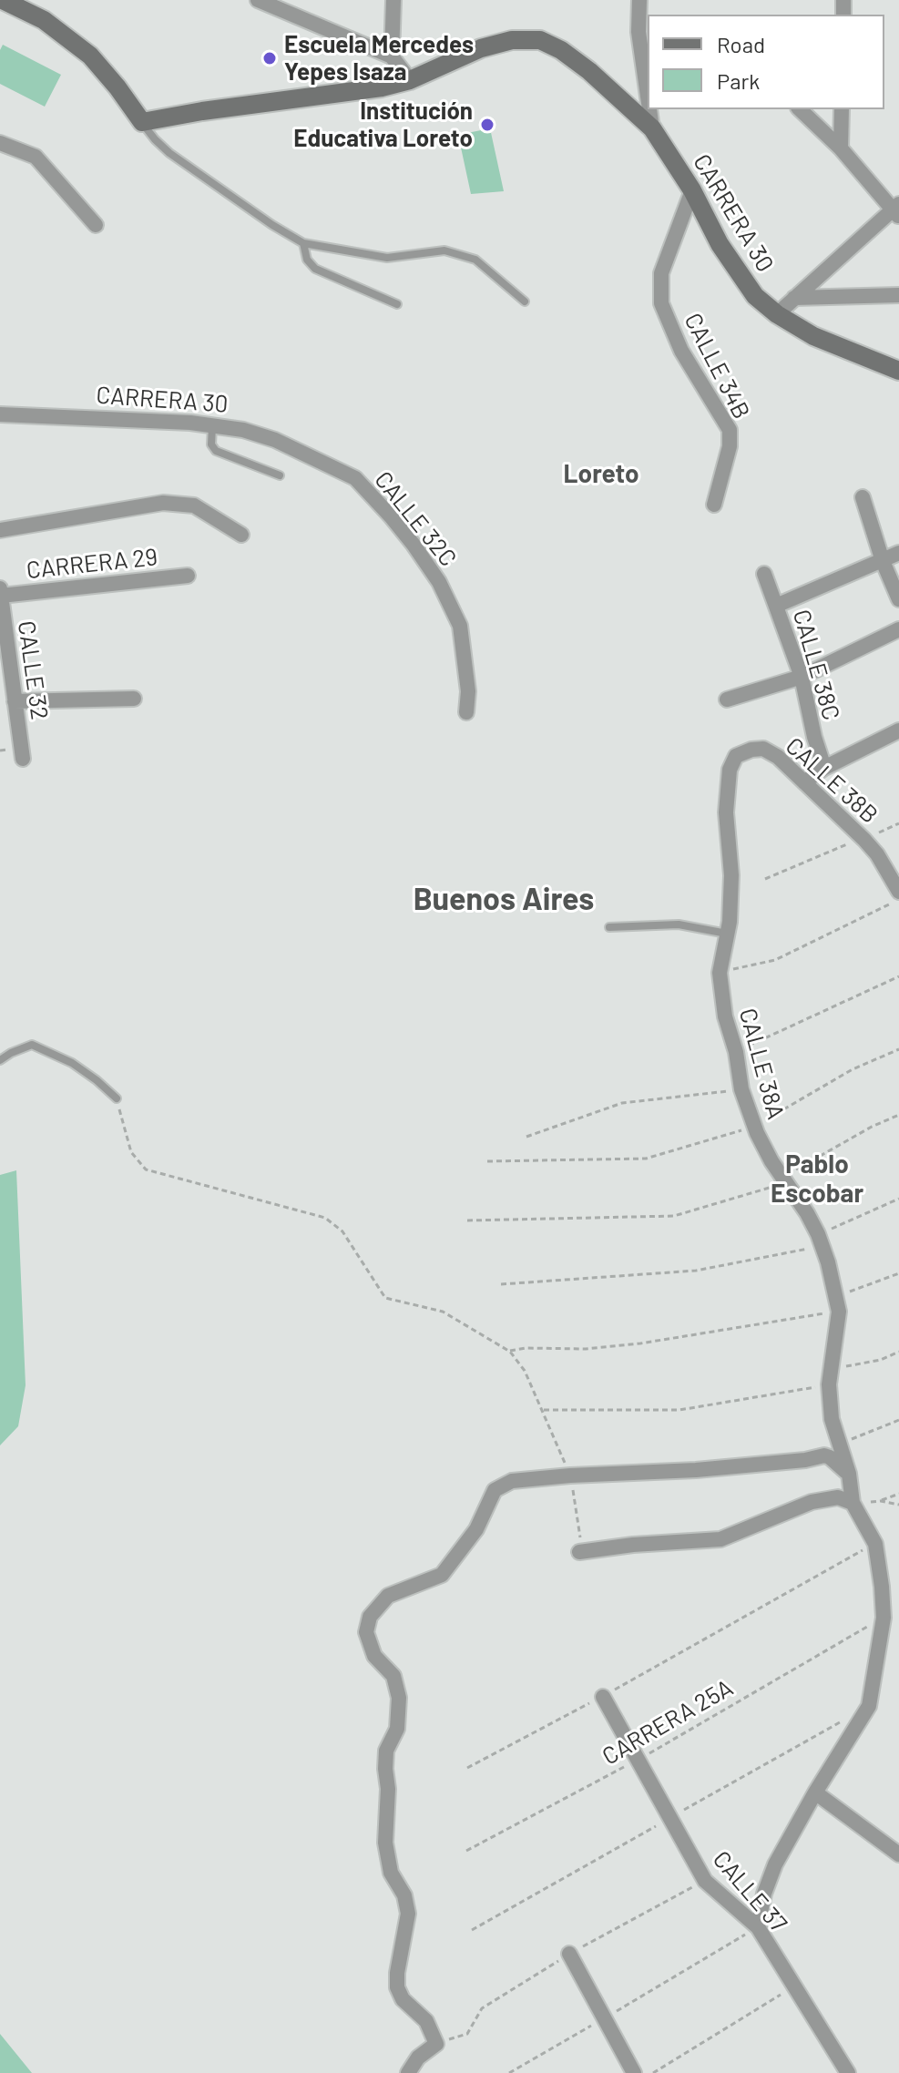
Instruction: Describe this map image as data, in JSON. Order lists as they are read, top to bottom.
{
  "streets": {
    "street": [
      "CARRERA 30",
      "CALLE 34B",
      "CALLE 32C",
      "CARRERA 29",
      "CALLE 38C",
      "CALLE 32",
      "CALLE 38B",
      "CALLE 38A",
      "CALLE 37"
    ],
    "path": ["CARRERA 25A"]
  },
  "crossings": [
    ["CARRERA 30", "CALLE 34B"],
    ["CARRERA 30", "CALLE 32C"],
    ["CARRERA 29", "CALLE 32"],
    ["CALLE 38B", "CALLE 38A"],
    ["CALLE 38A", "CARRERA 25A"],
    ["CALLE 38A", "CALLE 37"],
    ["CARRERA 25A", "CALLE 37"]
  ],
  "districts": ["Loreto", "Buenos Aires", "Pablo Escobar"],
  "places": ["Escuela Mercedes Yepes Isaza", "Institución Educativa Loreto"],
  "legend": ["Road", "Park"]
}
